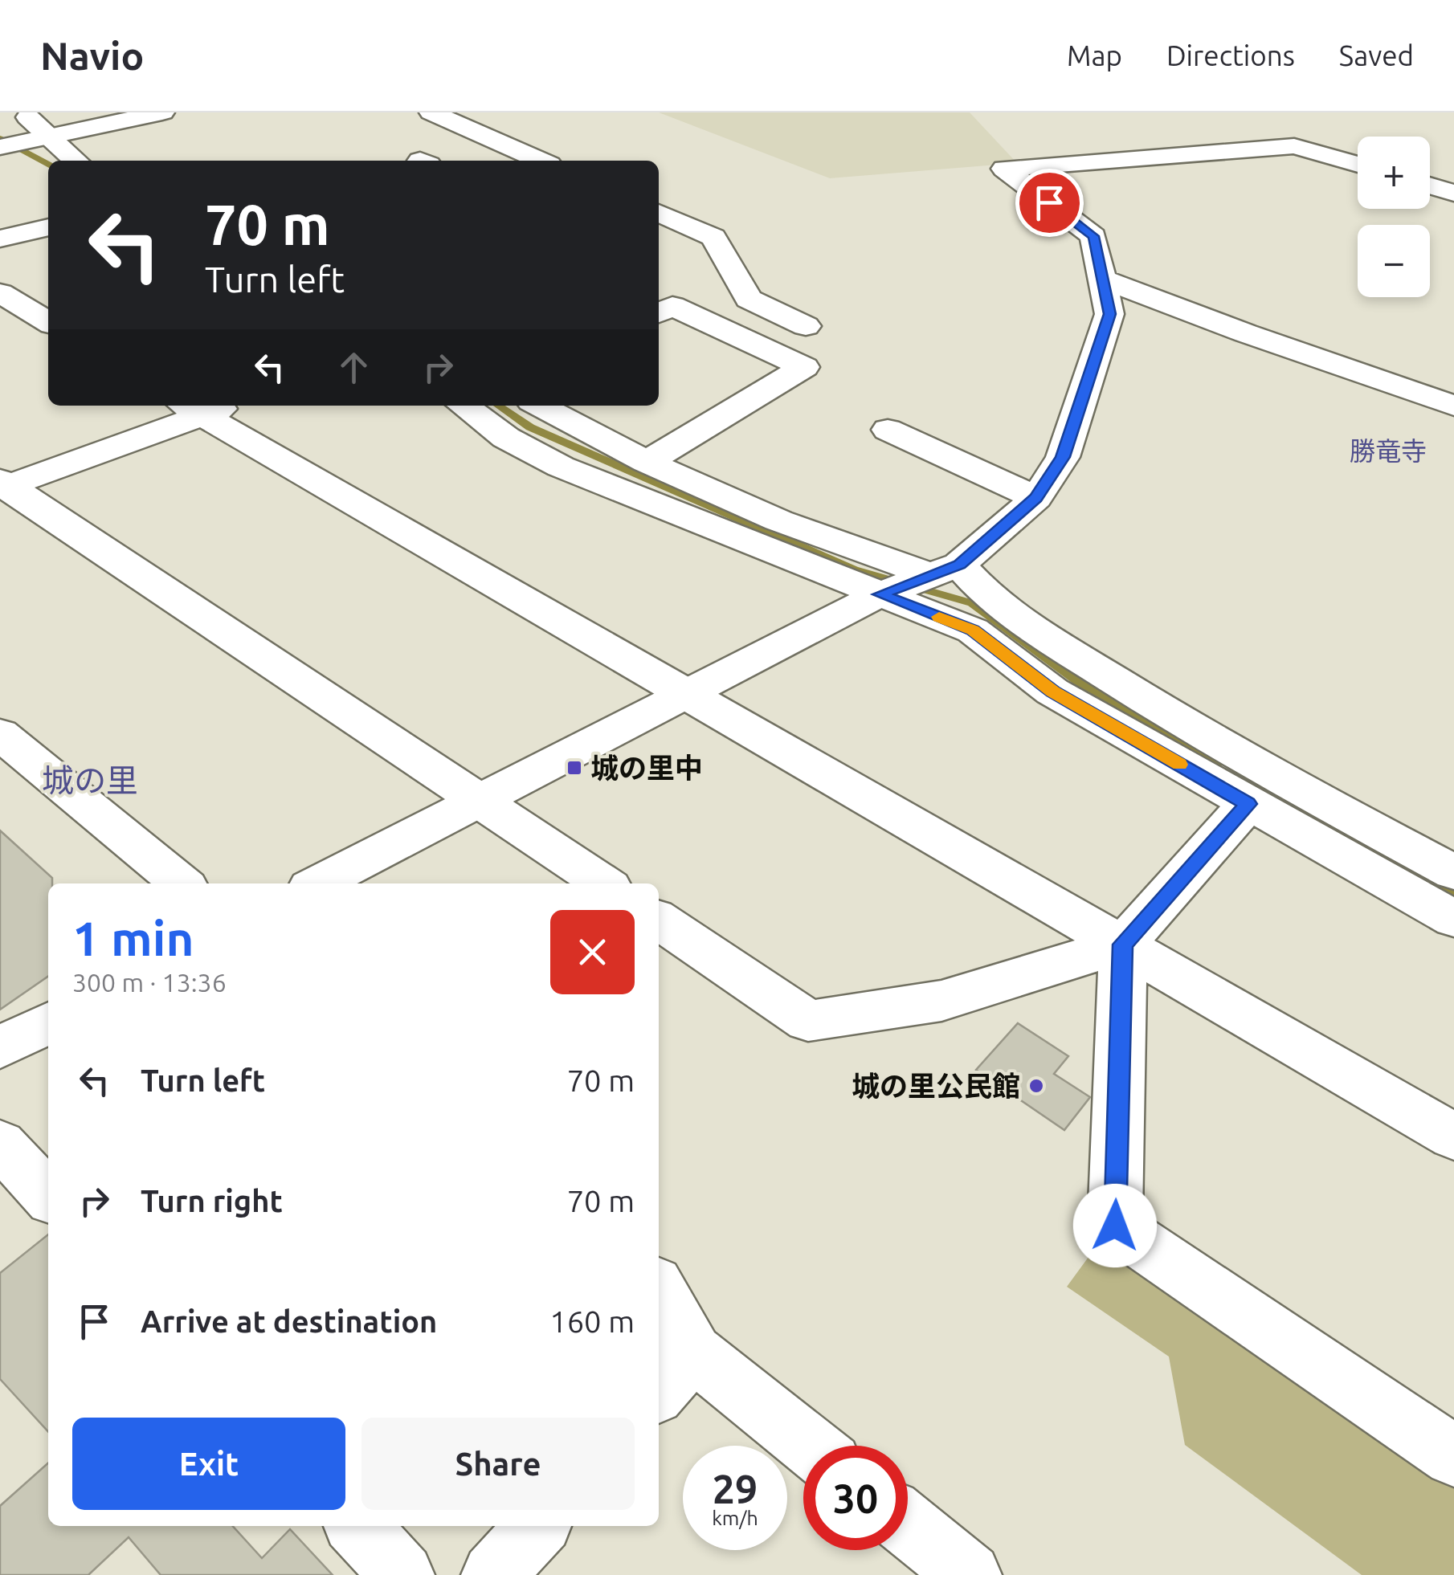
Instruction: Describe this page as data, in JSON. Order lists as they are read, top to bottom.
{
  "districts": ["勝竜寺", "城の里"],
  "places": {
    "transit": ["城の里中"],
    "other": ["城の里公民館"]
  },
  "page": {
    "header": "Navio",
    "nav": ["Map", "Directions", "Saved"],
    "map_buttons": ["+", "−"],
    "turn": ["70 m", "Turn left"],
    "heading": ["1 min", "300 m · 13:36"],
    "list": [
      {
        "name": "Turn left",
        "value": "70 m"
      },
      {
        "name": "Turn right",
        "value": "70 m"
      },
      {
        "name": "Arrive at destination",
        "value": "160 m"
      }
    ],
    "buttons": ["Exit", "Share"],
    "speed": "29 km/h",
    "limit": "30"
  }
}
